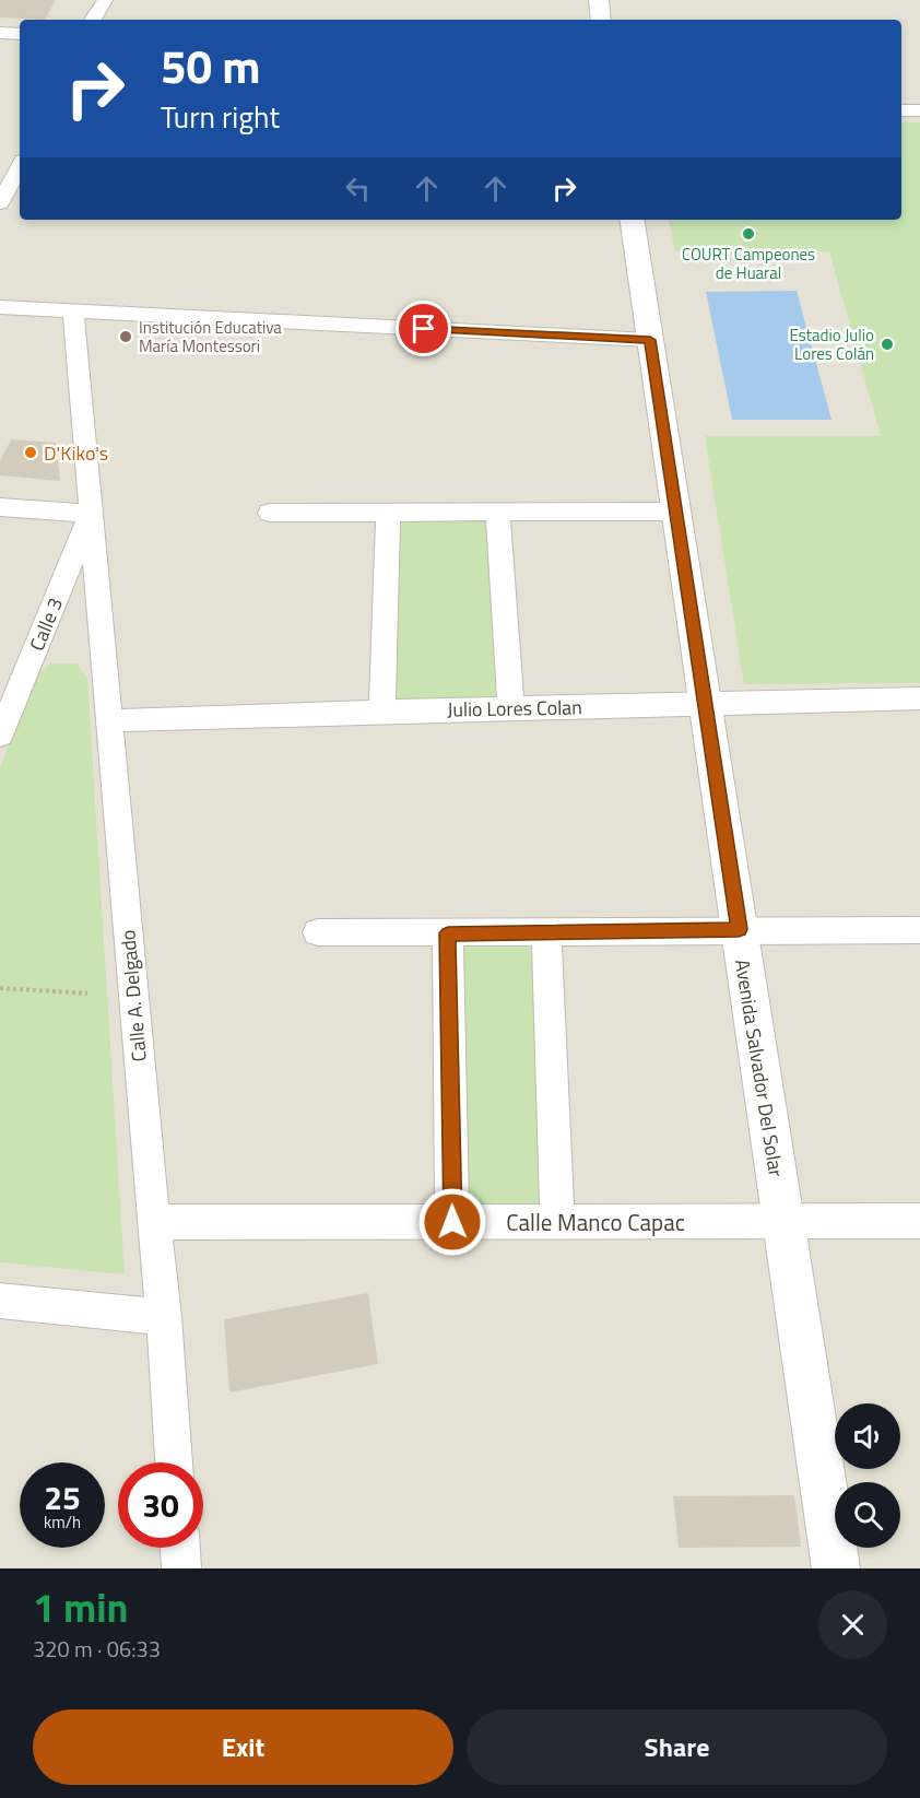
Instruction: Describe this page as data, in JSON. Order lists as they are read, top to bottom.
{
  "streets": {
    "street": [
      "Calle 3",
      "Julio Lores Colan",
      "Calle A. Delgado",
      "Avenida Salvador Del Solar",
      "Calle Manco Capac"
    ]
  },
  "crossings": [
    ["Calle 3", "Calle A. Delgado"],
    ["Julio Lores Colan", "Calle A. Delgado"],
    ["Julio Lores Colan", "Avenida Salvador Del Solar"],
    ["Calle A. Delgado", "Calle Manco Capac"],
    ["Avenida Salvador Del Solar", "Calle Manco Capac"]
  ],
  "places": [
    "COURT Campeones de Huaral",
    "Institución Educativa María Montessori",
    "Estadio Julio Lores Colán",
    "D'Kiko's"
  ],
  "page": {
    "turn": ["50 m", "Turn right"],
    "speed": "25 km/h",
    "limit": "30",
    "heading": ["1 min", "320 m · 06:33"],
    "buttons": ["Exit", "Share"]
  }
}
